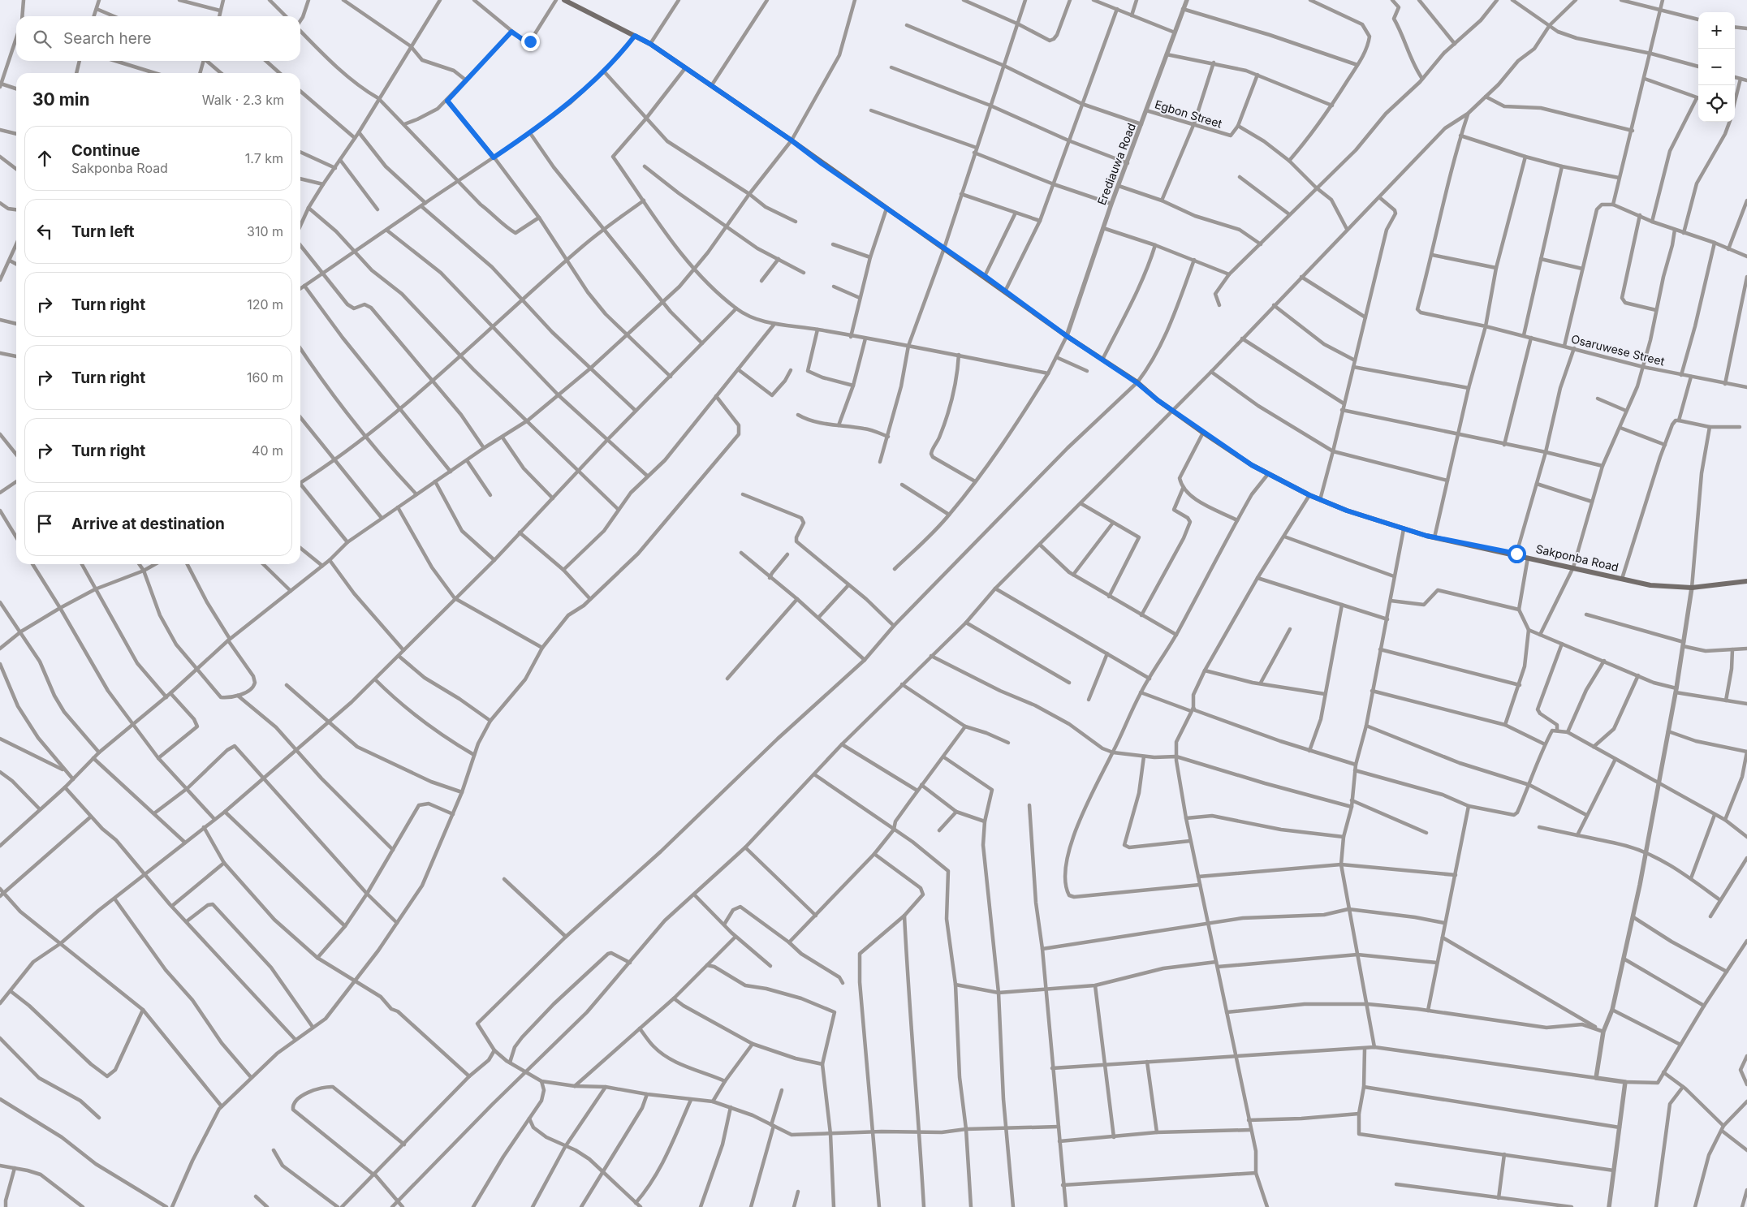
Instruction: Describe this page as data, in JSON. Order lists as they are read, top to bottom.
{
  "streets": {
    "main road": ["Sakponba Road"],
    "street": ["Egbon Street", "Erediauwa Road", "Osaruwese Street"]
  },
  "crossings": [
    ["Egbon Street", "Erediauwa Road"],
    ["Erediauwa Road", "Sakponba Road"]
  ],
  "page": {
    "map_buttons": ["+", "−"],
    "search": "Search here",
    "heading": ["30 min", "Walk · 2.3 km"],
    "list": [
      ["Continue", "Sakponba Road", "1.7 km"],
      ["Turn left", "310 m"],
      ["Turn right", "120 m"],
      ["Turn right", "160 m"],
      ["Turn right", "40 m"],
      "Arrive at destination"
    ]
  }
}
